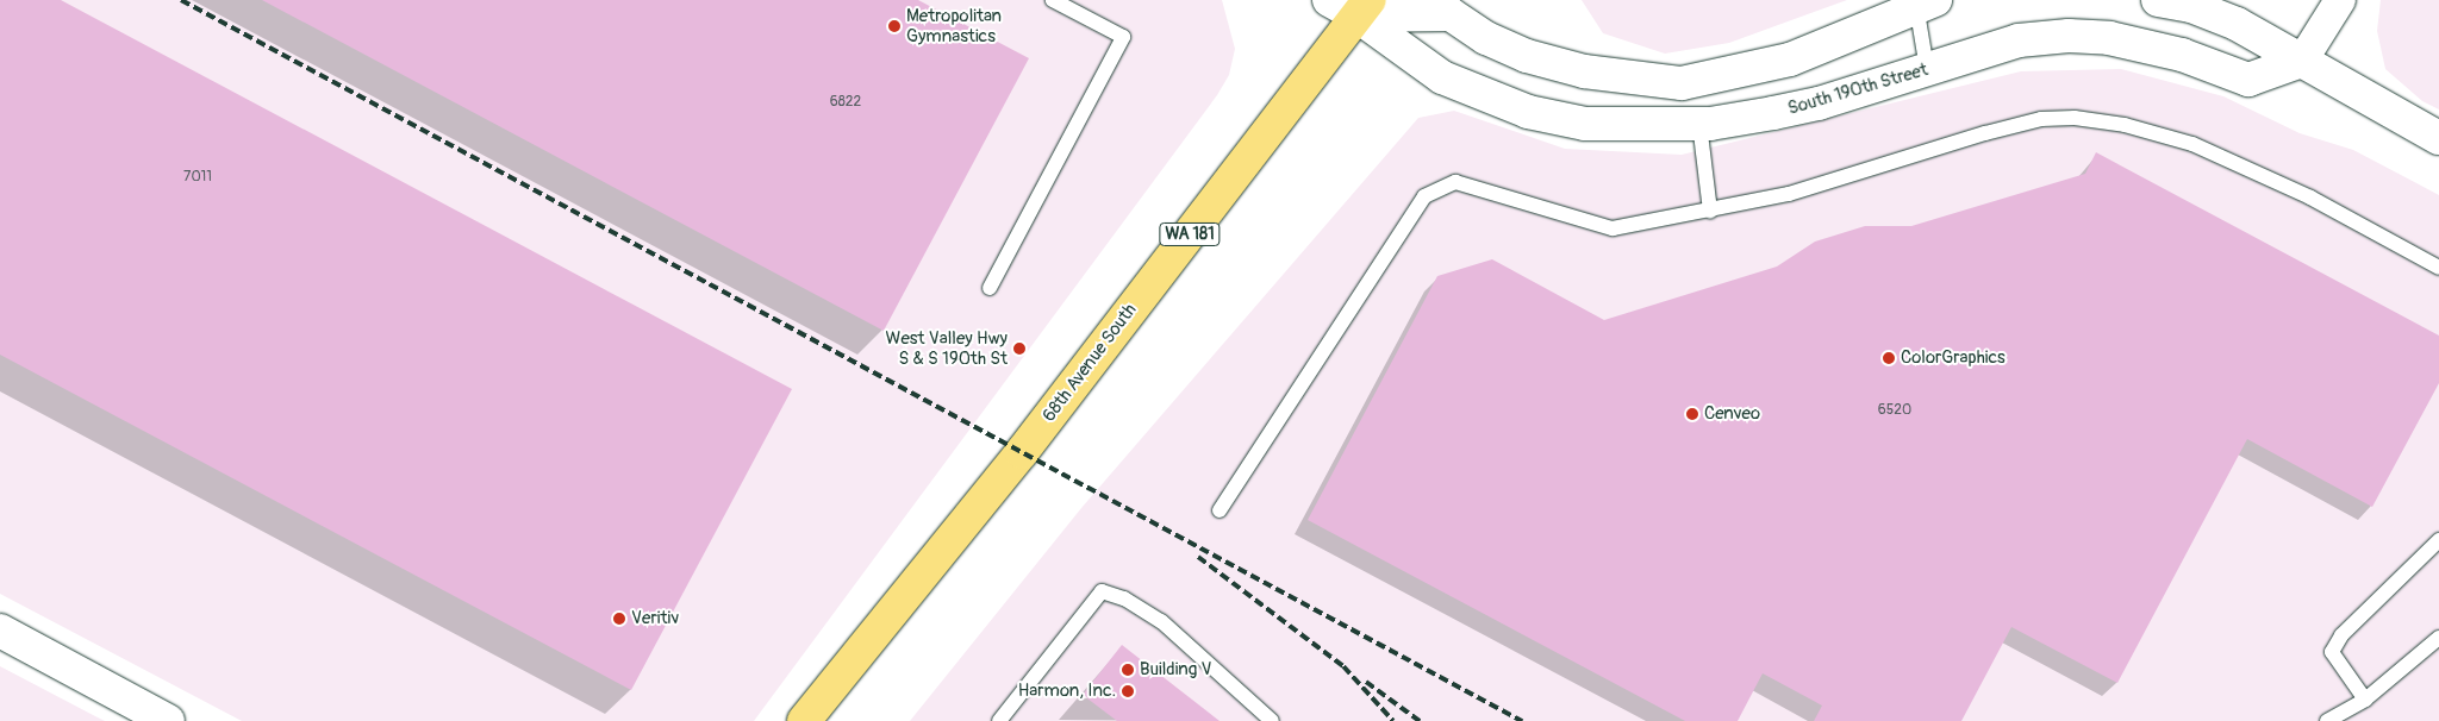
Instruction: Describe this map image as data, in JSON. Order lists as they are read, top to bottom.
{
  "streets": {
    "main road": ["WA 181", "68th Avenue South"],
    "street": ["South 190th Street"]
  },
  "crossings": [
    ["South 190th Street", "68th Avenue South"]
  ],
  "places": [
    "Metropolitan Gymnastics",
    "West Valley Hwy S & S 190th St",
    "ColorGraphics",
    "Cenveo",
    "Veritiv",
    "Building V",
    "Harmon, Inc."
  ],
  "house_numbers": ["6822", "7011", "6520"]
}
